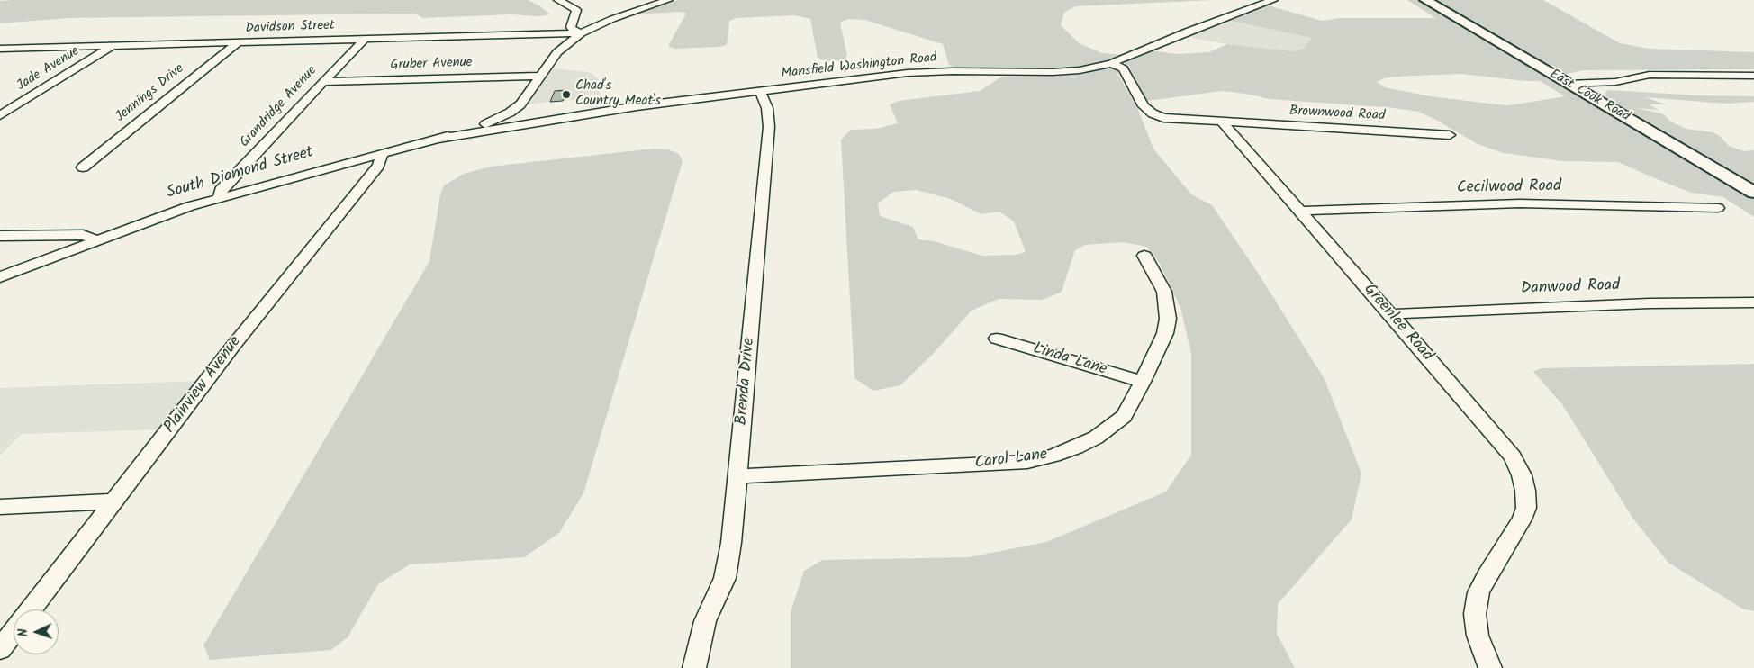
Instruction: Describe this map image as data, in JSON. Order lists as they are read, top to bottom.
{
  "streets": {
    "main road": ["East Cook Road"],
    "street": [
      "Davidson Street",
      "Gruber Avenue",
      "Mansfield Washington Road",
      "Jade Avenue",
      "Jennings Drive",
      "Grandridge Avenue",
      "Brownwood Road",
      "South Diamond Street",
      "Cecilwood Road",
      "Danwood Road",
      "Greenlee Road",
      "Linda Lane",
      "Brenda Drive",
      "Plainview Avenue",
      "Carol Lane"
    ]
  },
  "crossings": [
    ["Davidson Street", "Jade Avenue"],
    ["Davidson Street", "Jennings Drive"],
    ["Davidson Street", "Grandridge Avenue"],
    ["Gruber Avenue", "Grandridge Avenue"],
    ["Mansfield Washington Road", "South Diamond Street"],
    ["Mansfield Washington Road", "Brenda Drive"],
    ["Grandridge Avenue", "South Diamond Street"],
    ["Brownwood Road", "Greenlee Road"],
    ["South Diamond Street", "Plainview Avenue"],
    ["Cecilwood Road", "Greenlee Road"],
    ["Danwood Road", "Greenlee Road"],
    ["Linda Lane", "Carol Lane"],
    ["Brenda Drive", "Carol Lane"]
  ],
  "places": ["Chad's Country Meat's"],
  "north": "left"
}
